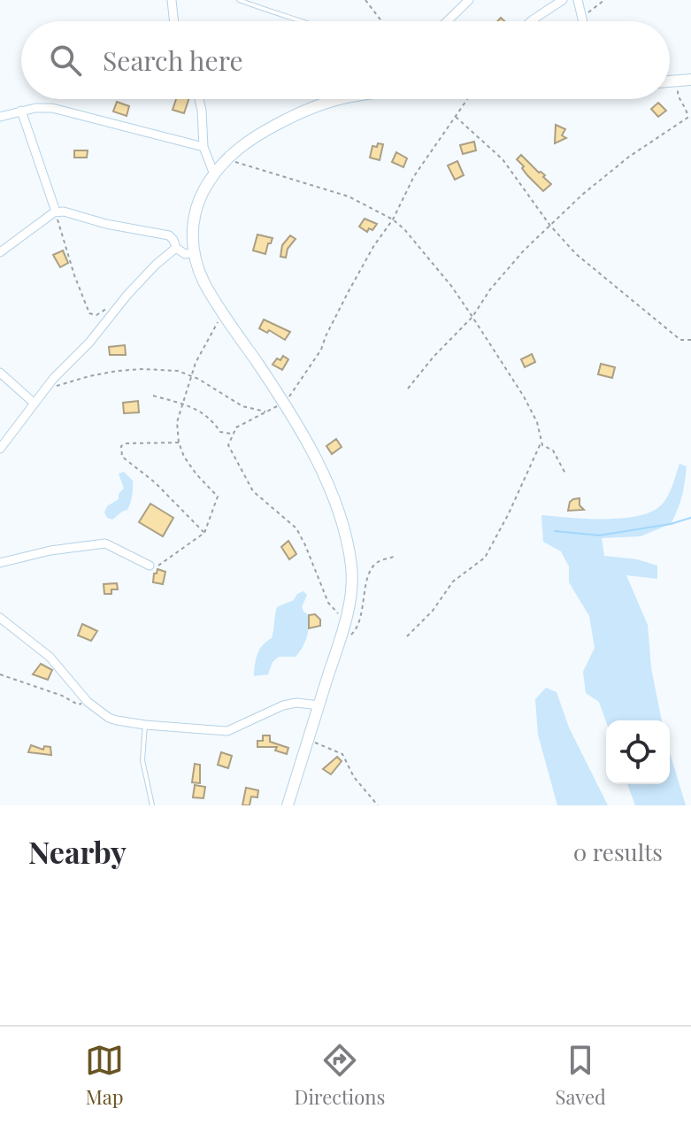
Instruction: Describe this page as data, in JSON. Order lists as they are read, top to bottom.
{
  "page": {
    "search": "Search here",
    "heading": ["Nearby", "0 results"],
    "nav": ["Map", "Directions", "Saved"]
  }
}
